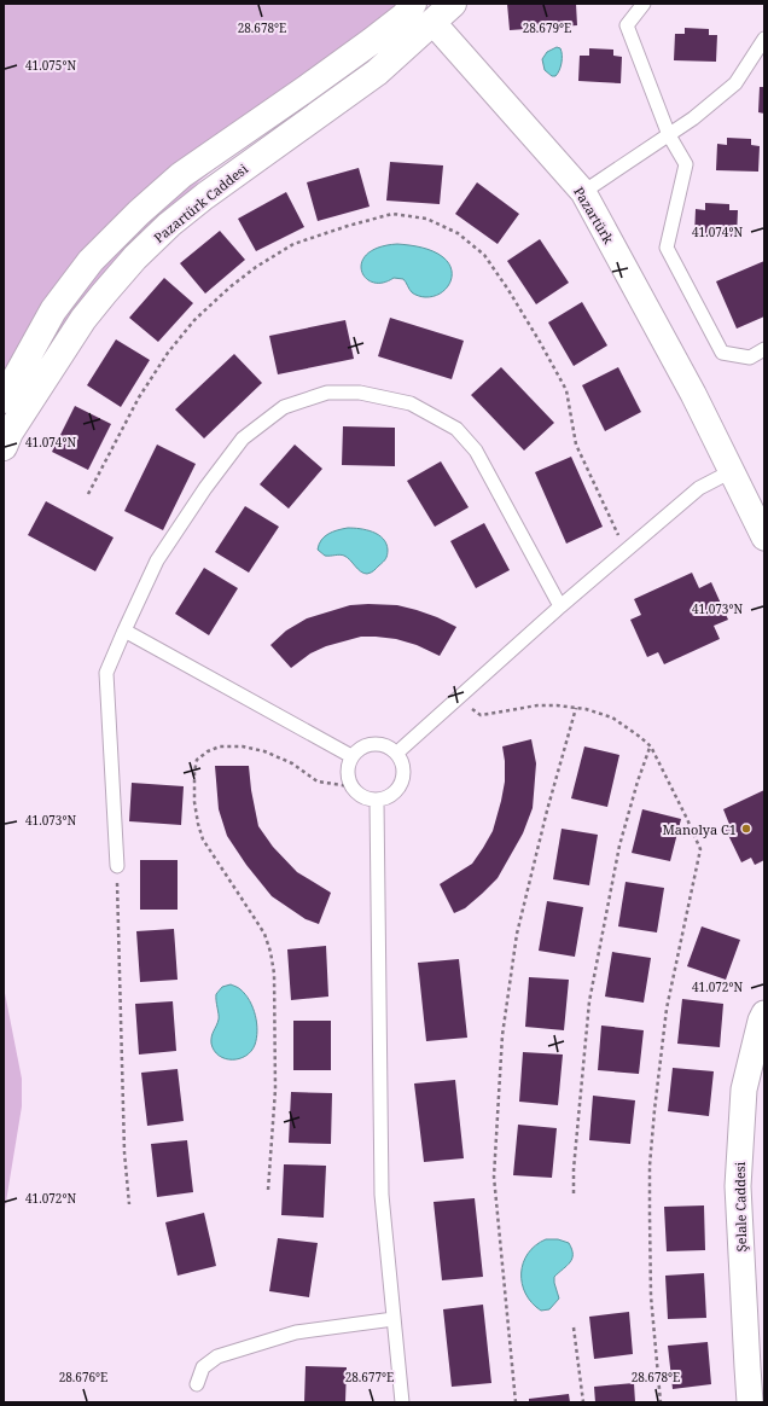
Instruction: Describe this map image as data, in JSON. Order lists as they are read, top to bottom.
{
  "streets": {
    "street": ["Pazartürk Caddesi", "Pazartürk", "Şelale Caddesi"]
  },
  "crossings": [
    ["Pazartürk Caddesi", "Pazartürk"]
  ],
  "places": ["Manolya C1"],
  "coordinates": [
    "28.678°E",
    "28.679°E",
    "41.075°N",
    "41.074°N",
    "41.073°N",
    "41.072°N",
    "28.676°E",
    "28.677°E"
  ]
}
